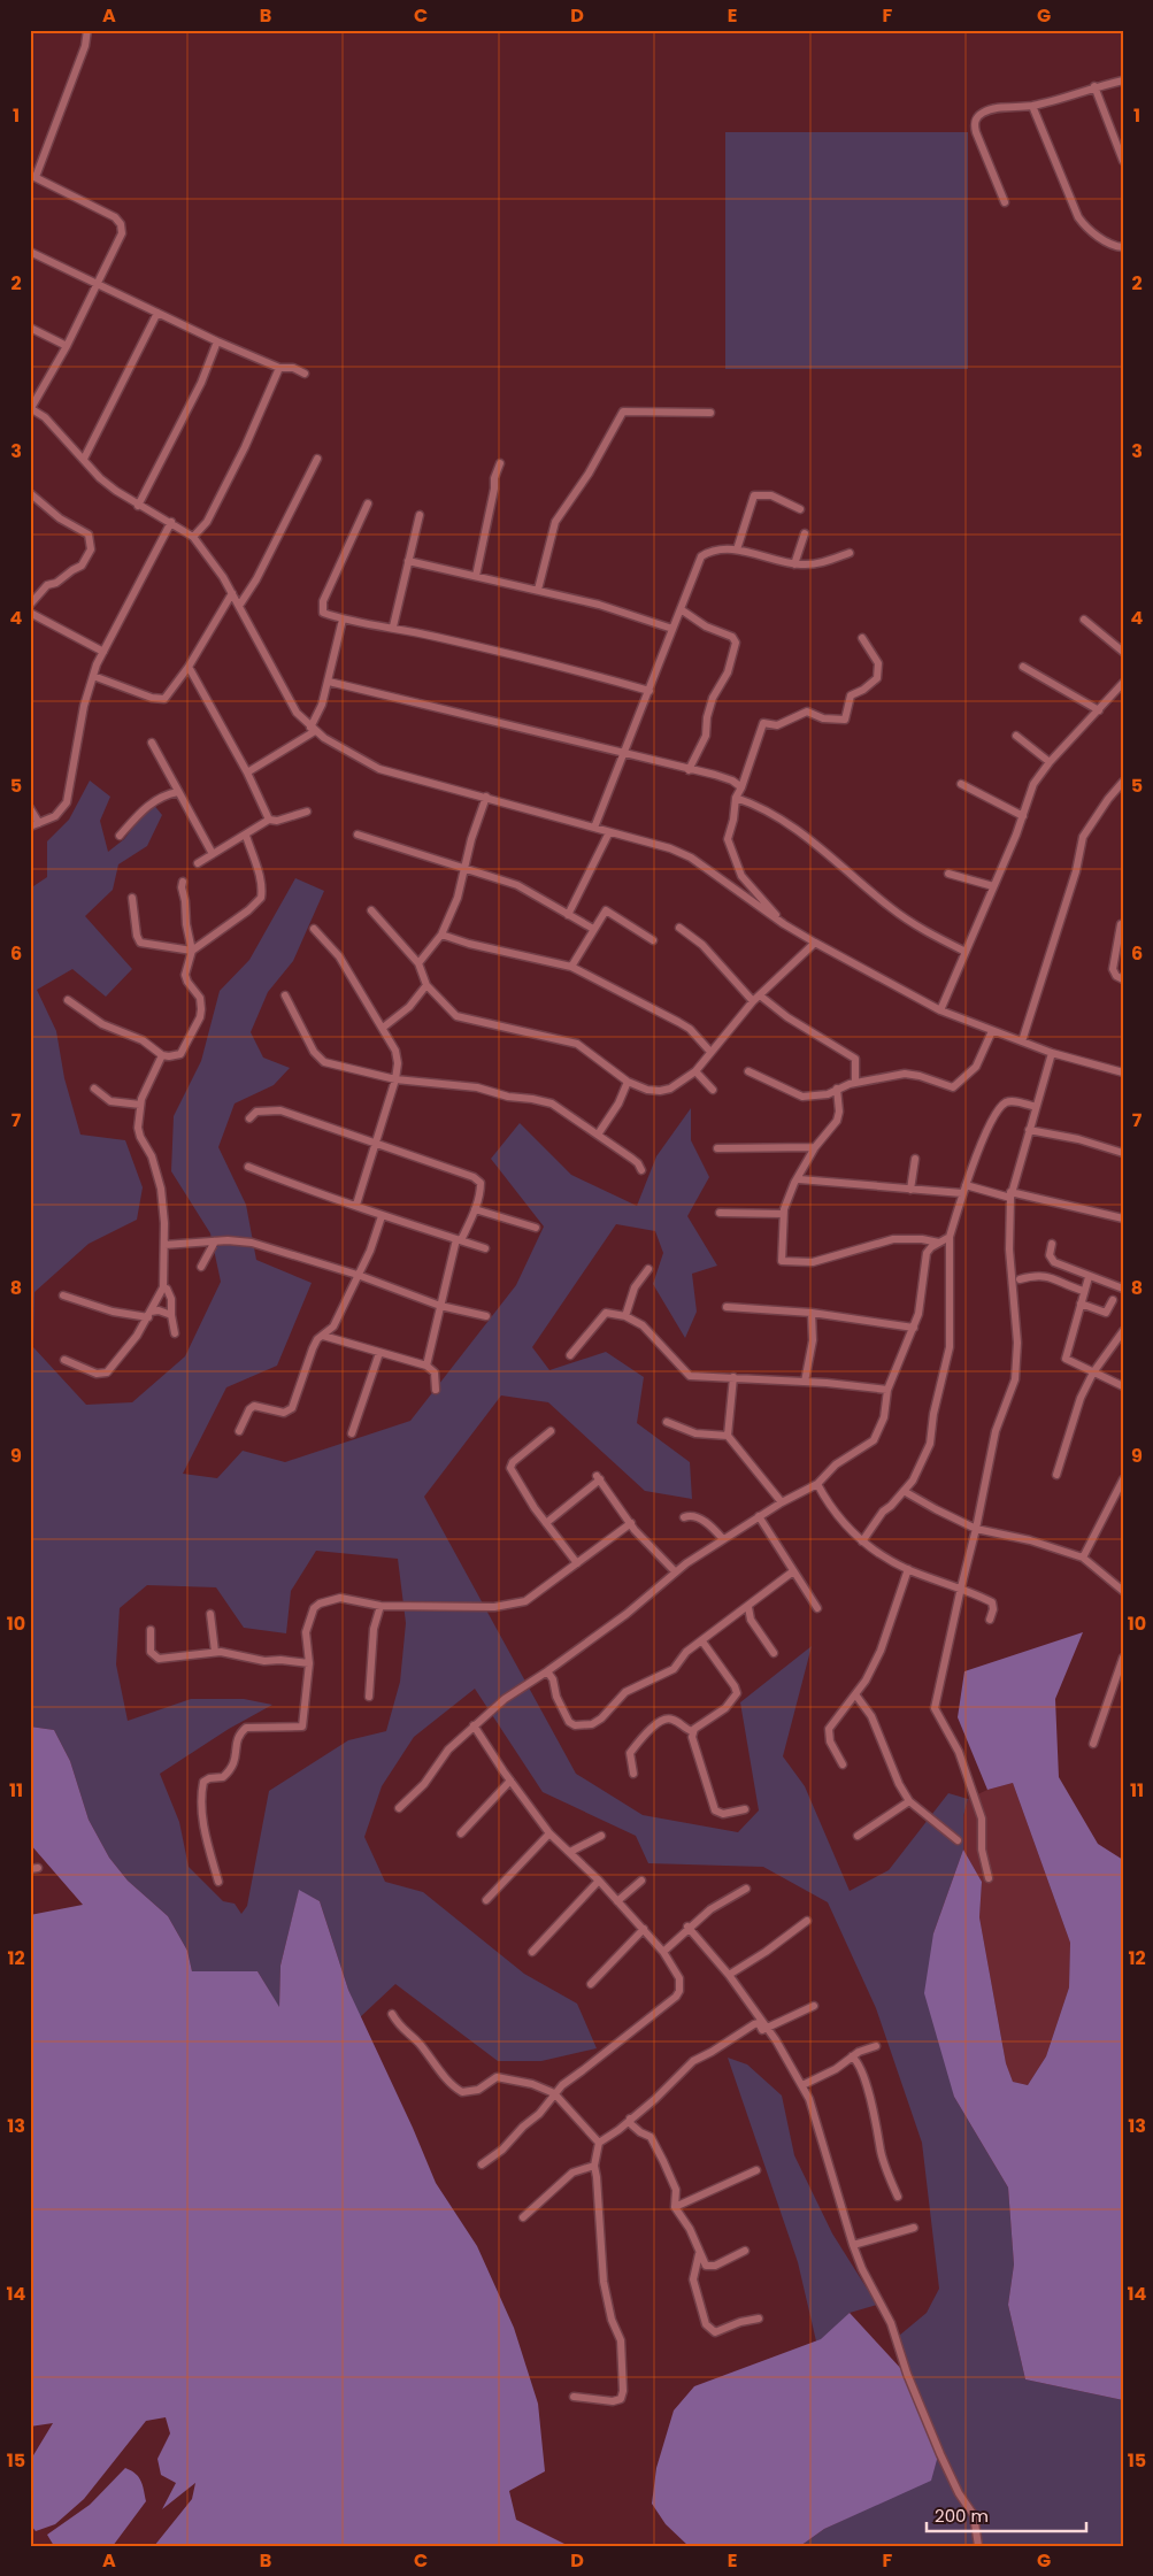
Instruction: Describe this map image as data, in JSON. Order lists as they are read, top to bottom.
{
  "scale_bar": "200 m",
  "grid": {
    "columns": [
      "A",
      "B",
      "C",
      "D",
      "E",
      "F",
      "G"
    ],
    "rows": [
      "1",
      "2",
      "3",
      "4",
      "5",
      "6",
      "7",
      "8",
      "9",
      "10",
      "11",
      "12",
      "13",
      "14",
      "15"
    ]
  }
}
